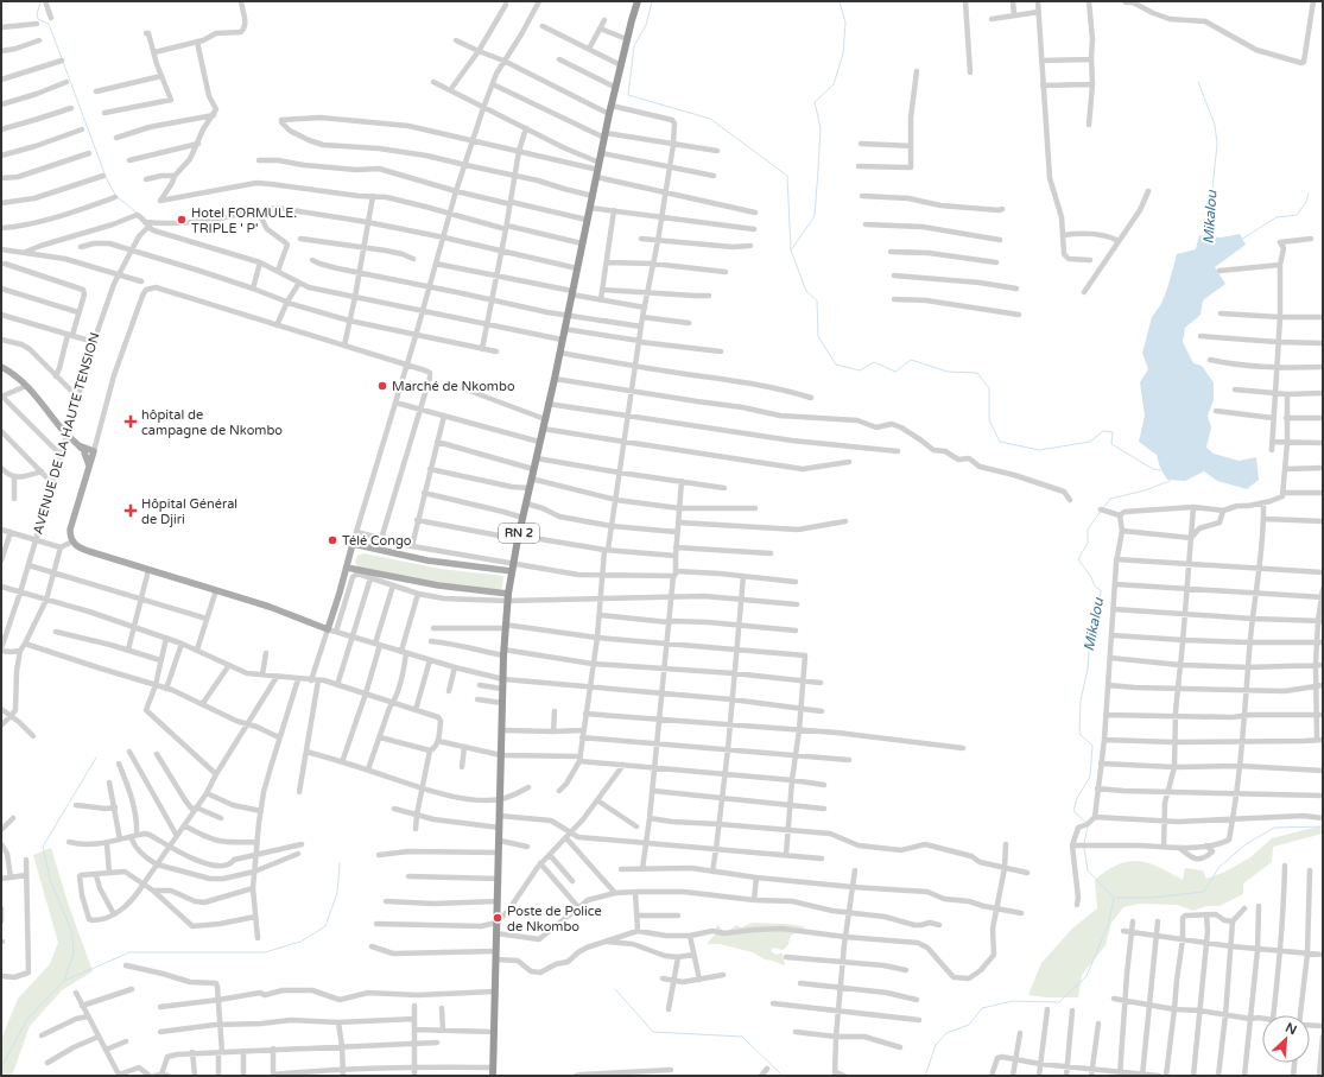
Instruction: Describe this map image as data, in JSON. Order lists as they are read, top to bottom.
{
  "streets": {
    "highway": ["RN 2"],
    "street": ["AVENUE DE LA HAUTE TENSION"]
  },
  "water": ["Mikalou"],
  "places": {
    "other": [
      "Hotel FORMULE. TRIPLE ' P'",
      "Marché de Nkombo",
      "Télé Congo",
      "Poste de Police de Nkombo"
    ],
    "health": ["hôpital de campagne de Nkombo", "Hôpital Général de Djiri"]
  },
  "north": "top right"
}
